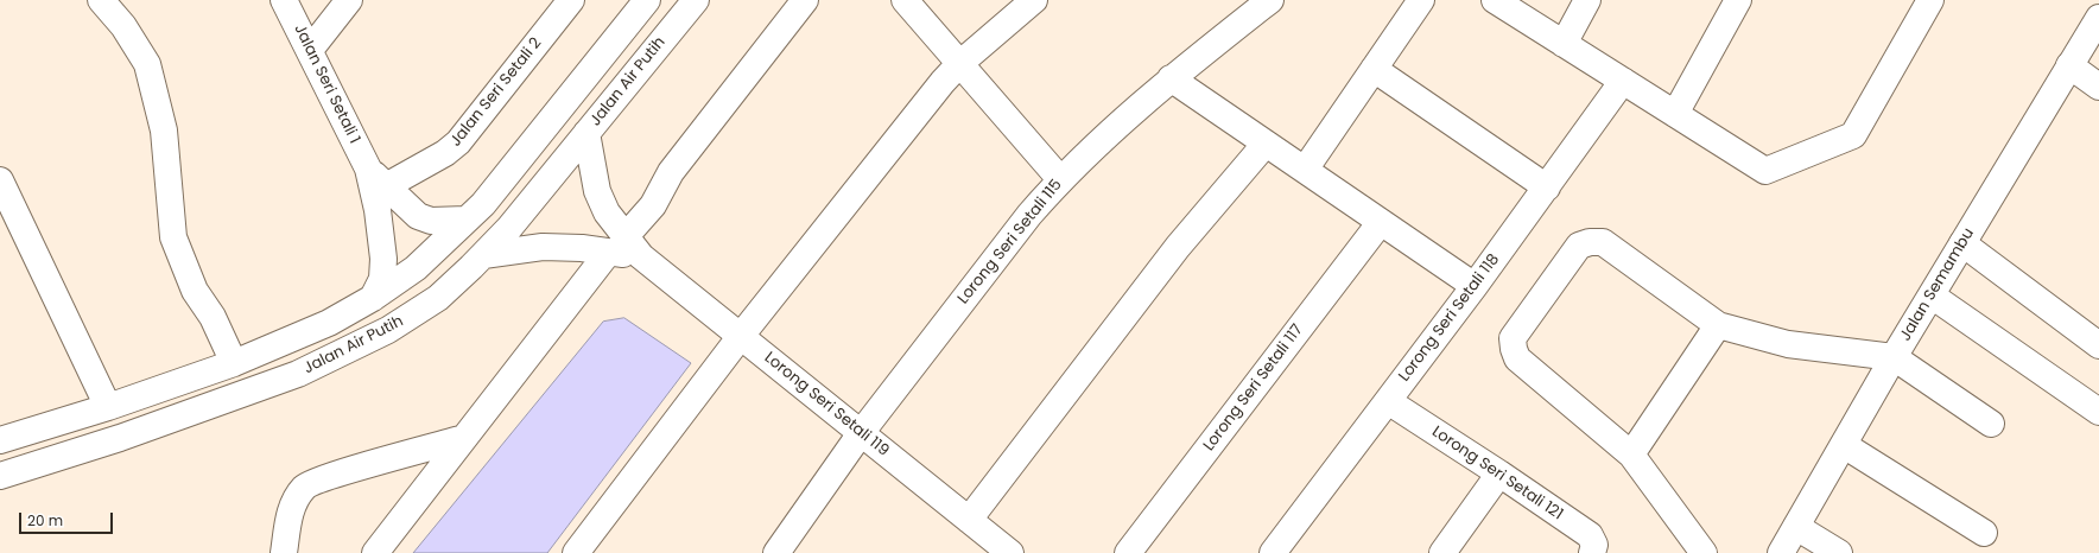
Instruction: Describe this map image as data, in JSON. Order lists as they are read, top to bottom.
{
  "streets": {
    "street": [
      "Jalan Air Putih",
      "Jalan Seri Setali 1",
      "Jalan Seri Setali 2",
      "Lorong Seri Setali 115",
      "Jalan Semambu",
      "Lorong Seri Setali 118",
      "Lorong Seri Setali 117",
      "Lorong Seri Setali 119",
      "Lorong Seri Setali 121"
    ]
  },
  "crossings": [
    ["Jalan Air Putih", "Jalan Seri Setali 1"],
    ["Jalan Air Putih", "Lorong Seri Setali 119"],
    ["Jalan Seri Setali 1", "Jalan Seri Setali 2"],
    ["Lorong Seri Setali 115", "Lorong Seri Setali 119"],
    ["Lorong Seri Setali 118", "Lorong Seri Setali 121"]
  ],
  "scale_bar": "20 m"
}
